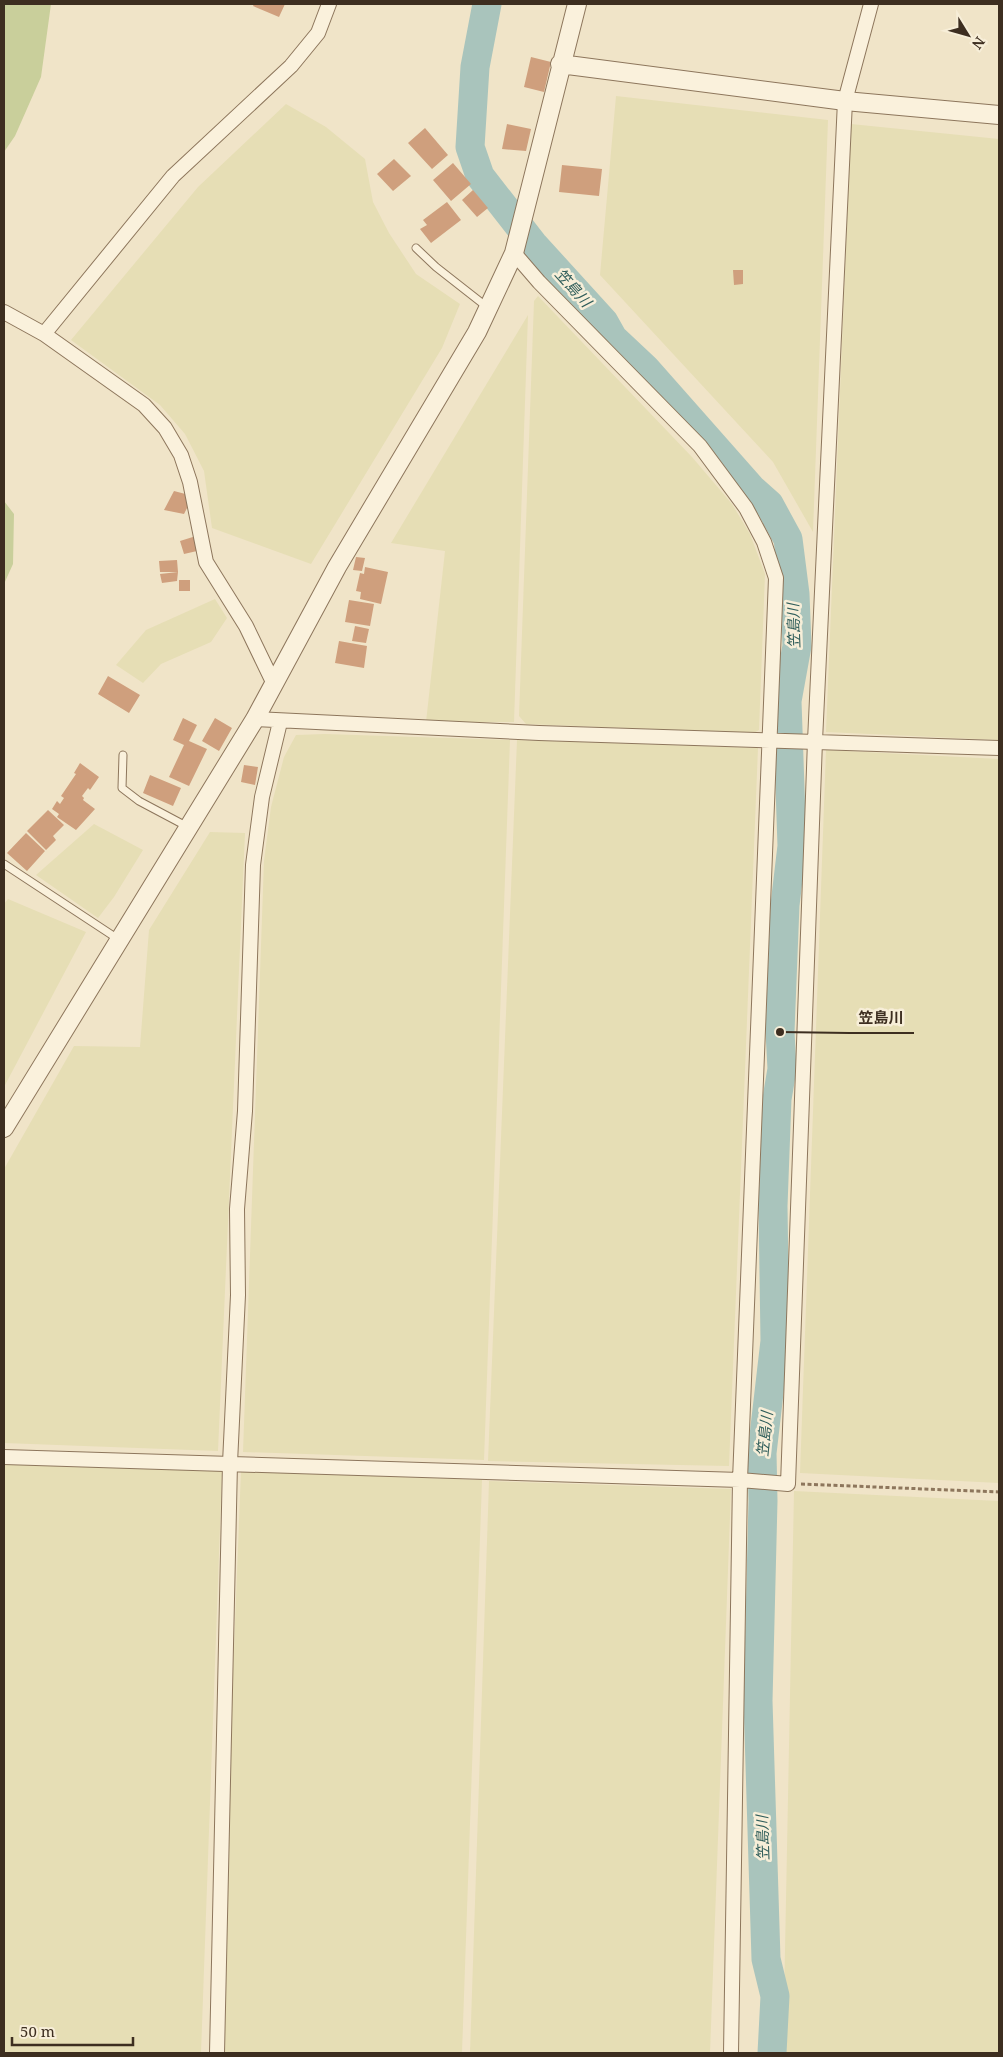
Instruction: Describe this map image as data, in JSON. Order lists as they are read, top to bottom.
{
  "water": ["笠島川"],
  "places": ["笠島川"],
  "scale_bar": "50 m",
  "north": "bottom right"
}
